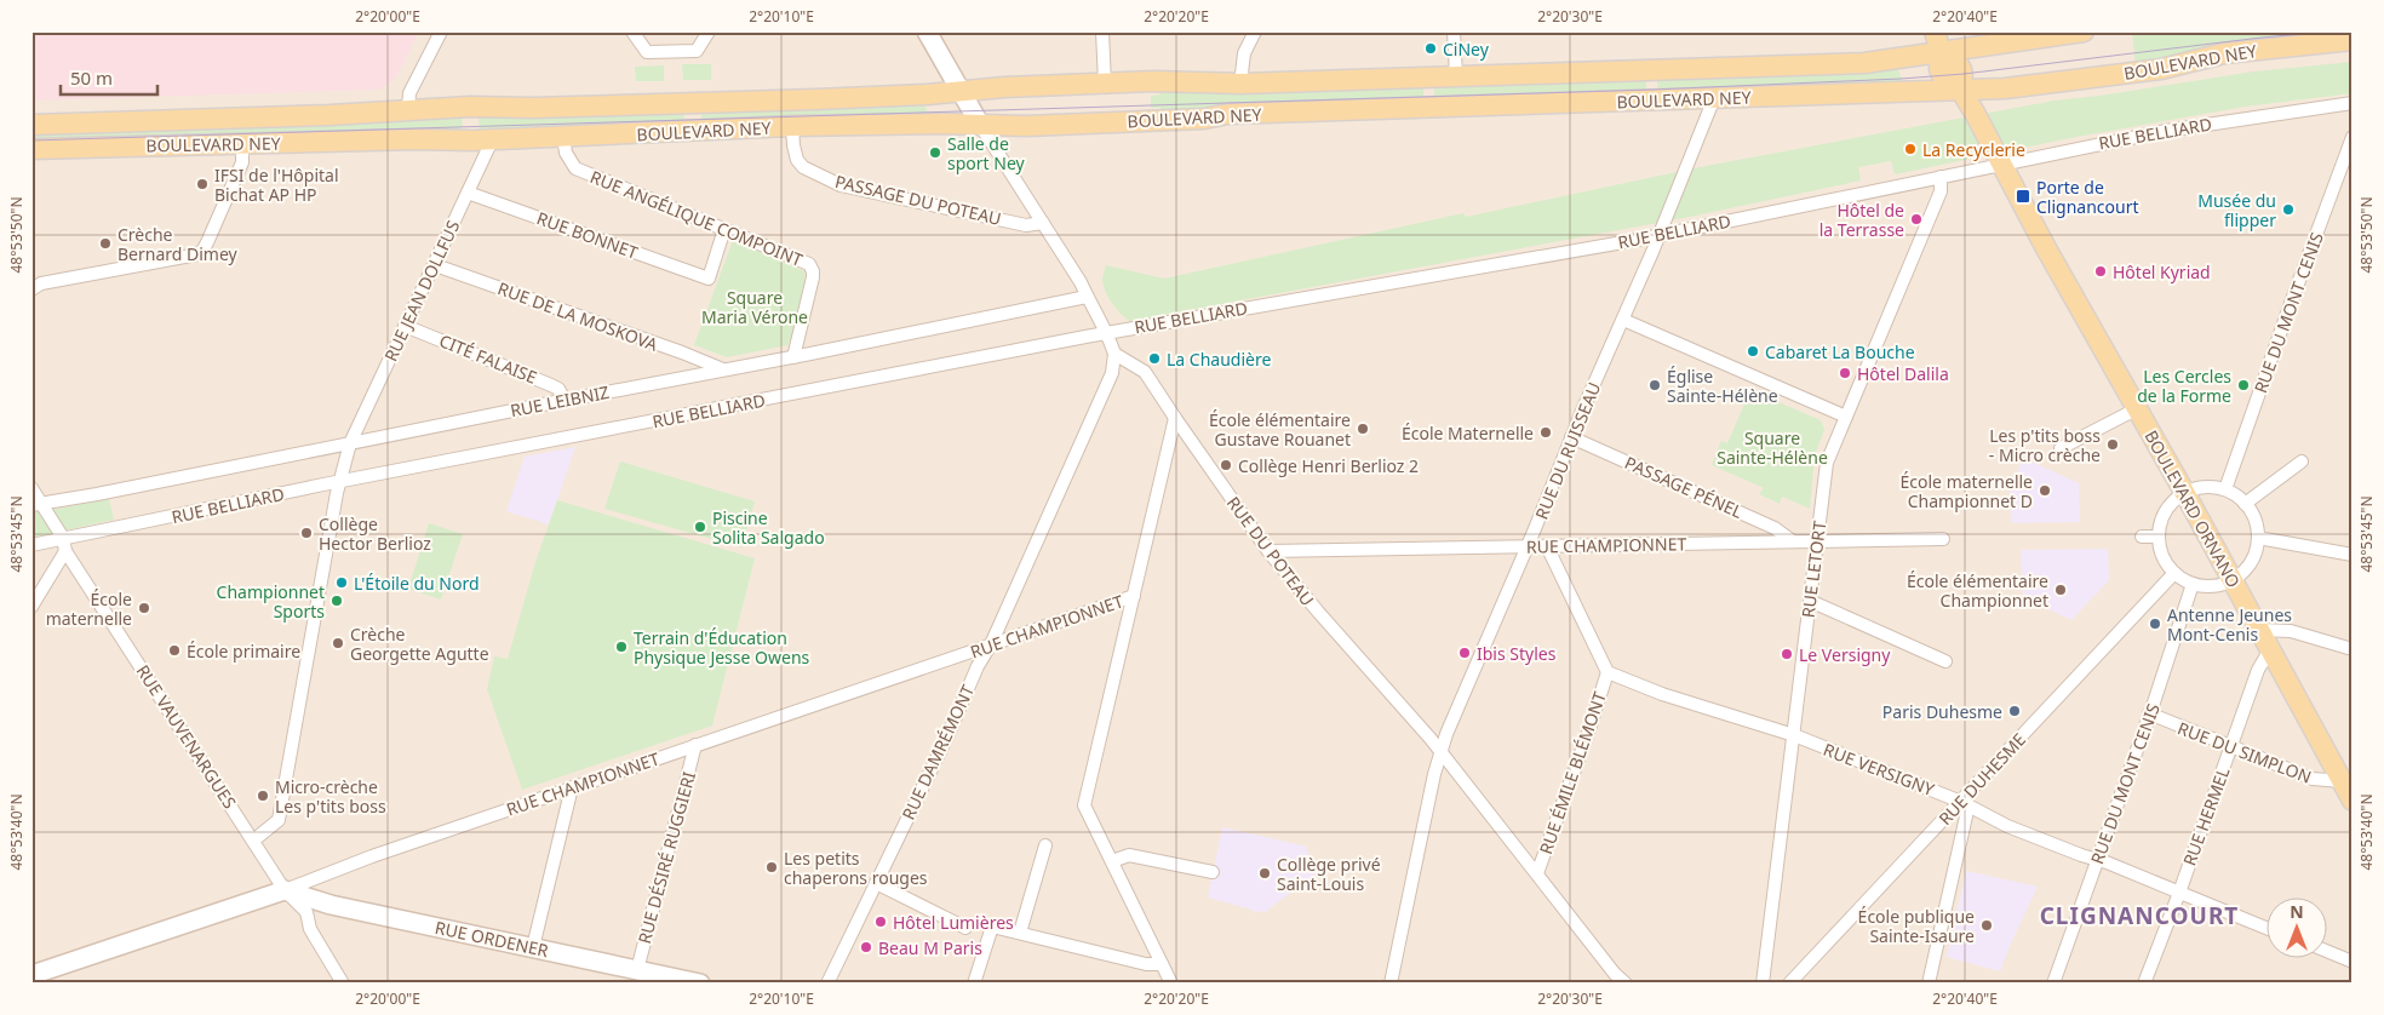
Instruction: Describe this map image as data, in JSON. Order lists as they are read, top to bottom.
{
  "streets": {
    "main road": [
      "BOULEVARD NEY",
      "BOULEVARD ORNANO",
      "RUE CHAMPIONNET",
      "RUE ORDENER"
    ],
    "street": [
      "RUE BELLIARD",
      "PASSAGE DU POTEAU",
      "RUE ANGÉLIQUE COMPOINT",
      "RUE BONNET",
      "RUE JEAN DOLLFUS",
      "RUE DU MONT CENIS",
      "RUE DE LA MOSKOVA",
      "CITÉ FALAISE",
      "RUE LEIBNIZ",
      "RUE DU RUISSEAU",
      "PASSAGE PÉNEL",
      "RUE DU POTEAU",
      "RUE LETORT",
      "RUE VAUVENARGUES",
      "RUE DAMRÉMONT",
      "RUE DU SIMPLON",
      "RUE VERSIGNY",
      "RUE ÉMILE BLÉMONT",
      "RUE DUHESME",
      "RUE HERMEL",
      "RUE DÉSIRÉ RUGGIERI"
    ]
  },
  "crossings": [
    ["BOULEVARD NEY", "PASSAGE DU POTEAU"],
    ["BOULEVARD NEY", "RUE ANGÉLIQUE COMPOINT"],
    ["BOULEVARD NEY", "RUE JEAN DOLLFUS"],
    ["BOULEVARD NEY", "RUE DU RUISSEAU"],
    ["BOULEVARD NEY", "BOULEVARD ORNANO"],
    ["RUE BELLIARD", "RUE JEAN DOLLFUS"],
    ["RUE BELLIARD", "RUE DU RUISSEAU"],
    ["RUE BELLIARD", "BOULEVARD ORNANO"],
    ["RUE BELLIARD", "RUE LETORT"],
    ["RUE BELLIARD", "RUE VAUVENARGUES"],
    ["RUE ANGÉLIQUE COMPOINT", "RUE BONNET"],
    ["RUE ANGÉLIQUE COMPOINT", "RUE LEIBNIZ"],
    ["RUE BONNET", "RUE JEAN DOLLFUS"],
    ["RUE JEAN DOLLFUS", "RUE DE LA MOSKOVA"],
    ["RUE JEAN DOLLFUS", "CITÉ FALAISE"],
    ["RUE JEAN DOLLFUS", "RUE LEIBNIZ"],
    ["RUE JEAN DOLLFUS", "RUE VAUVENARGUES"],
    ["RUE DU MONT CENIS", "RUE DU SIMPLON"],
    ["RUE DU MONT CENIS", "RUE VERSIGNY"],
    ["RUE DE LA MOSKOVA", "RUE LEIBNIZ"],
    ["CITÉ FALAISE", "RUE LEIBNIZ"],
    ["RUE LEIBNIZ", "RUE VAUVENARGUES"],
    ["RUE DU RUISSEAU", "PASSAGE PÉNEL"],
    ["RUE DU RUISSEAU", "RUE CHAMPIONNET"],
    ["RUE DU RUISSEAU", "RUE DU POTEAU"],
    ["PASSAGE PÉNEL", "RUE CHAMPIONNET"],
    ["BOULEVARD ORNANO", "RUE DU SIMPLON"],
    ["BOULEVARD ORNANO", "RUE HERMEL"],
    ["RUE CHAMPIONNET", "RUE DU POTEAU"],
    ["RUE CHAMPIONNET", "RUE LETORT"],
    ["RUE CHAMPIONNET", "RUE VAUVENARGUES"],
    ["RUE CHAMPIONNET", "RUE DAMRÉMONT"],
    ["RUE CHAMPIONNET", "RUE DÉSIRÉ RUGGIERI"],
    ["RUE CHAMPIONNET", "RUE ORDENER"],
    ["RUE DU POTEAU", "RUE DAMRÉMONT"],
    ["RUE DU POTEAU", "RUE ÉMILE BLÉMONT"],
    ["RUE LETORT", "RUE VERSIGNY"],
    ["RUE VAUVENARGUES", "RUE ORDENER"],
    ["RUE DU SIMPLON", "RUE HERMEL"],
    ["RUE VERSIGNY", "RUE ÉMILE BLÉMONT"],
    ["RUE VERSIGNY", "RUE DUHESME"],
    ["RUE VERSIGNY", "RUE HERMEL"],
    ["RUE DÉSIRÉ RUGGIERI", "RUE ORDENER"]
  ],
  "districts": ["CLIGNANCOURT"],
  "parks": ["Square Maria Vérone", "Square Sainte-Hélène"],
  "places": {
    "other": [
      "CiNey",
      "La Recyclerie",
      "Salle de sport Ney",
      "IFSI de l'Hôpital Bichat AP HP",
      "Musée du flipper",
      "Hôtel de la Terrasse",
      "Crèche Bernard Dimey",
      "Hôtel Kyriad",
      "Cabaret La Bouche",
      "La Chaudière",
      "Hôtel Dalila",
      "Église Sainte-Hélène",
      "Les Cercles de la Forme",
      "École élémentaire Gustave Rouanet",
      "École Maternelle",
      "Les p'tits boss - Micro crèche",
      "Collège Henri Berlioz 2",
      "École maternelle Championnet D",
      "Piscine Solita Salgado",
      "Collège Hector Berlioz",
      "L'Étoile du Nord",
      "École élémentaire Championnet",
      "Championnet Sports",
      "École maternelle",
      "Antenne Jeunes Mont-Cenis",
      "Crèche Georgette Agutte",
      "Terrain d'Éducation Physique Jesse Owens",
      "École primaire",
      "Ibis Styles",
      "Le Versigny",
      "Paris Duhesme",
      "Micro-crèche Les p'tits boss",
      "Les petits chaperons rouges",
      "Collège privé Saint-Louis",
      "Hôtel Lumières",
      "École publique Sainte-Isaure",
      "Beau M Paris"
    ],
    "transit": ["Porte de Clignancourt"]
  },
  "scale_bar": "50 m",
  "north": "top",
  "coordinates": [
    "2°20'00\"E",
    "2°20'10\"E",
    "2°20'20\"E",
    "2°20'30\"E",
    "2°20'40\"E",
    "48°53'50\"N",
    "48°53'45\"N",
    "48°53'40\"N"
  ]
}
